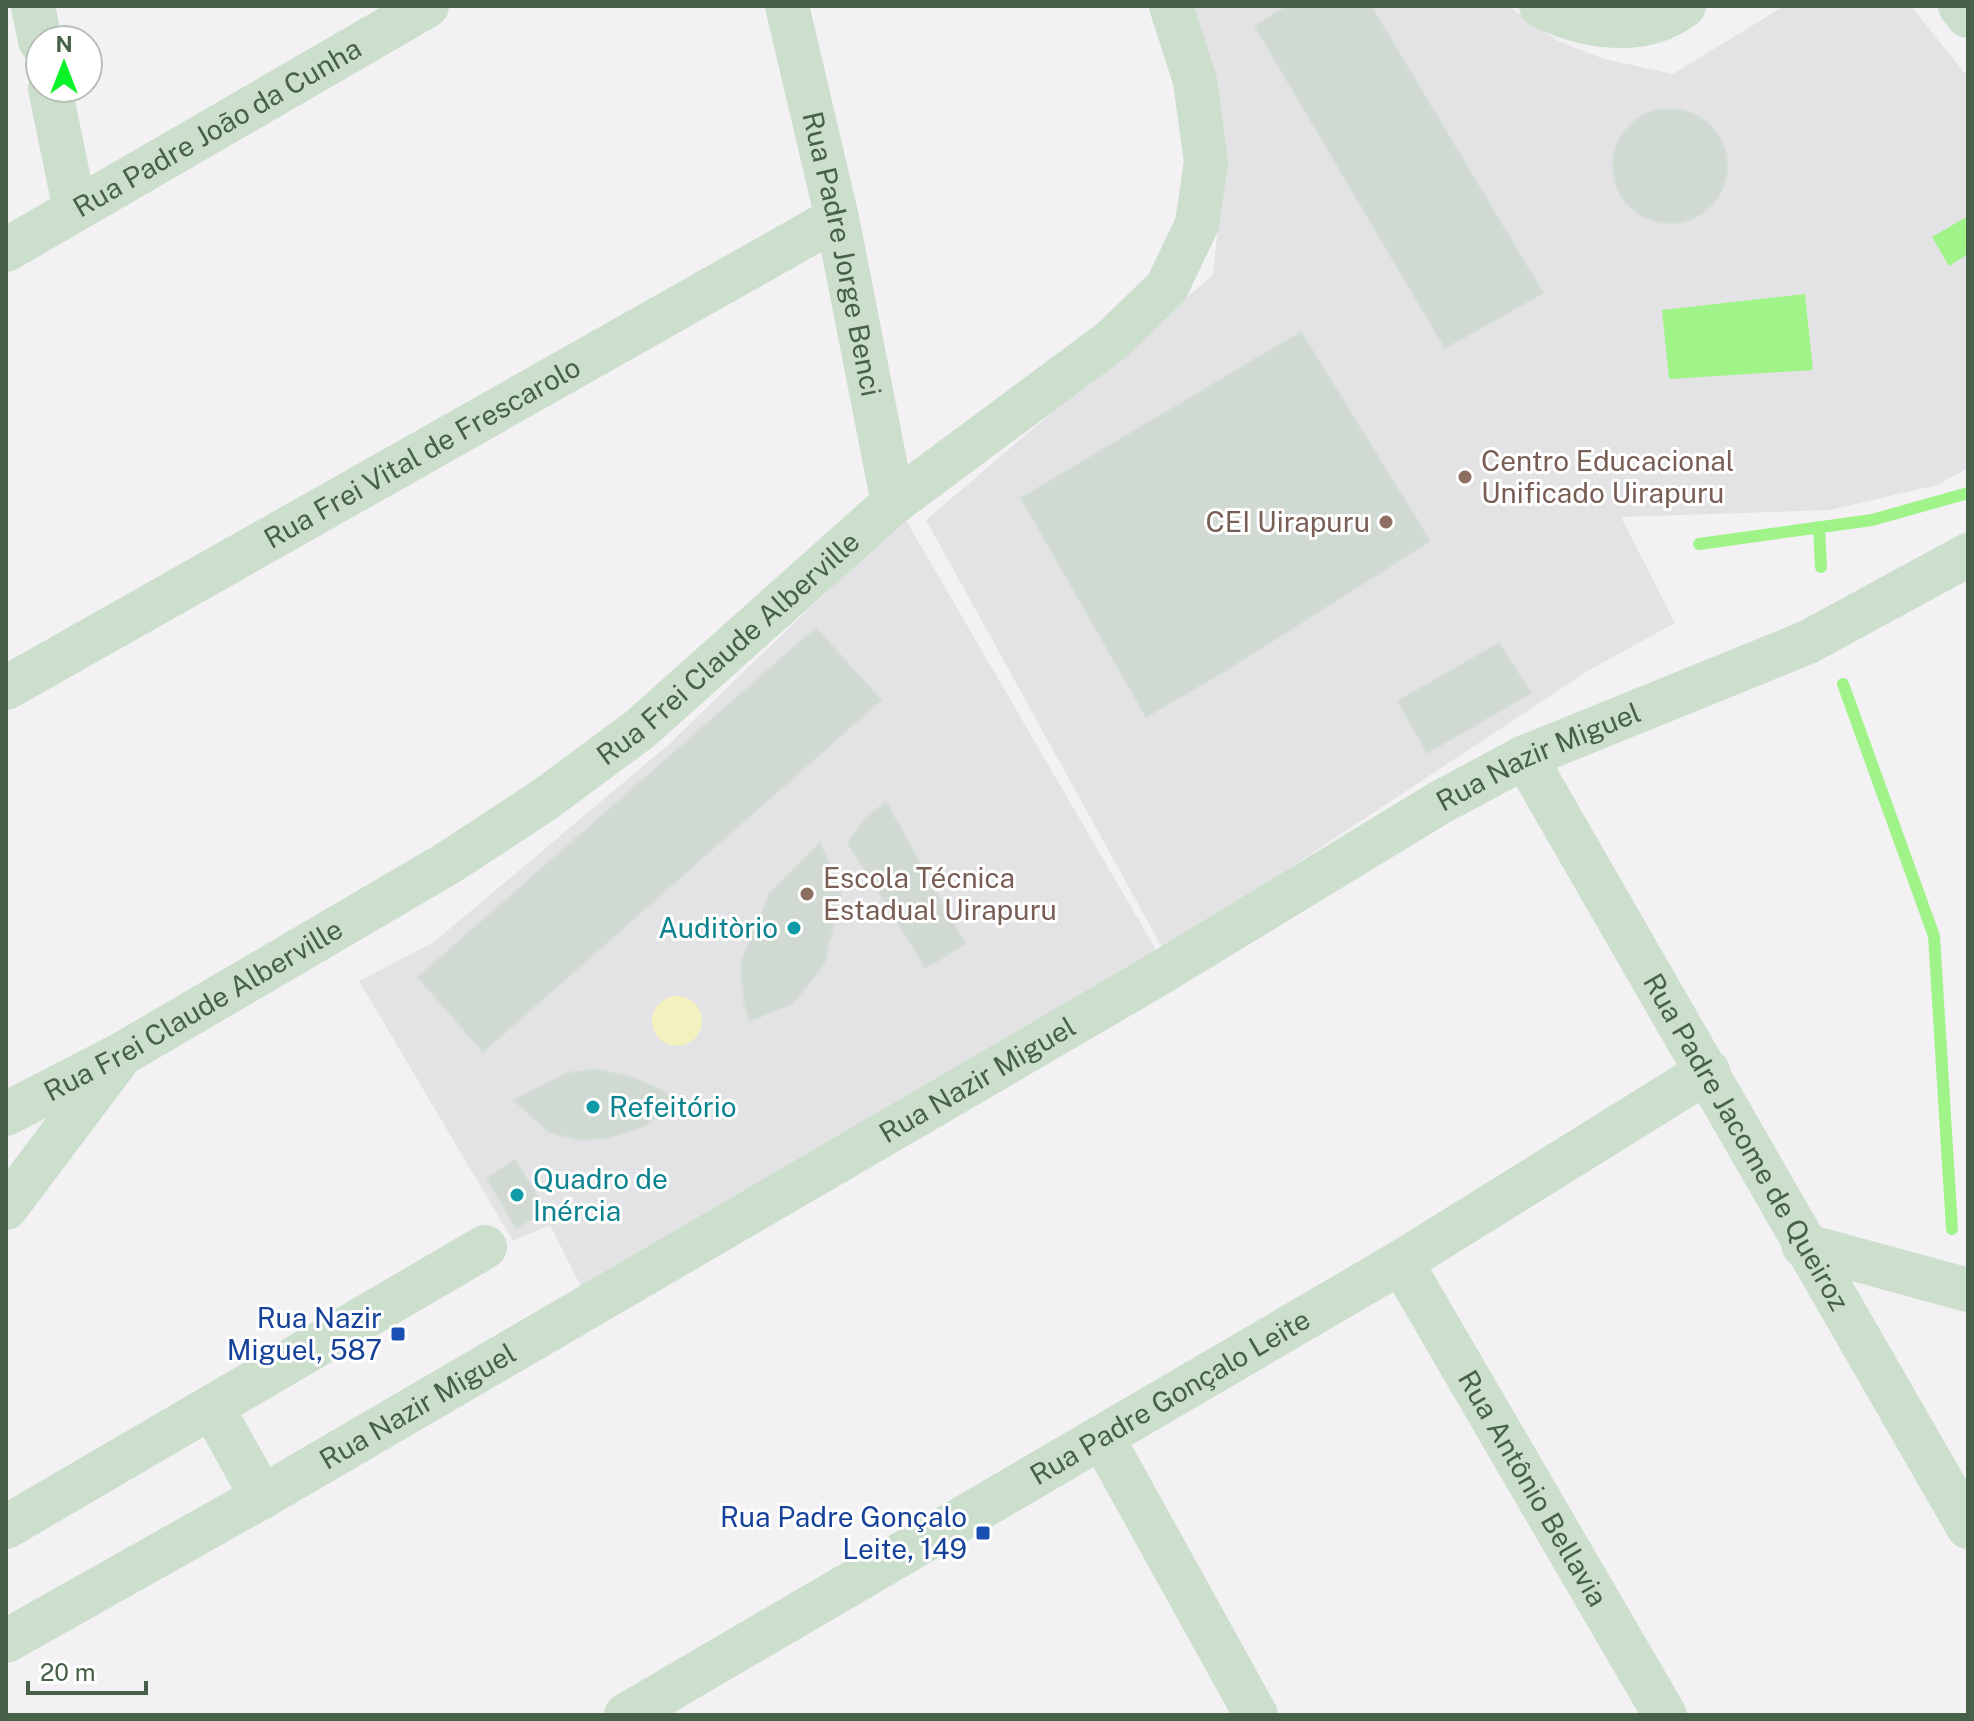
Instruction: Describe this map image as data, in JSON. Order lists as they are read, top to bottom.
{
  "streets": {
    "street": [
      "Rua Padre João da Cunha",
      "Rua Padre Jorge Benci",
      "Rua Frei Vital de Frescarolo",
      "Rua Frei Claude Alberville",
      "Rua Nazir Miguel",
      "Rua Padre Jacome de Queiroz",
      "Rua Padre Gonçalo Leite",
      "Rua Antônio Bellavia"
    ]
  },
  "crossings": [
    ["Rua Padre Jorge Benci", "Rua Frei Vital de Frescarolo"],
    ["Rua Padre Jorge Benci", "Rua Frei Claude Alberville"],
    ["Rua Nazir Miguel", "Rua Padre Jacome de Queiroz"],
    ["Rua Padre Jacome de Queiroz", "Rua Padre Gonçalo Leite"],
    ["Rua Padre Gonçalo Leite", "Rua Antônio Bellavia"]
  ],
  "places": {
    "other": [
      "Centro Educacional Unificado Uirapuru",
      "CEI Uirapuru",
      "Escola Técnica Estadual Uirapuru",
      "Auditòrio",
      "Refeitório",
      "Quadro de Inércia"
    ],
    "transit": ["Rua Nazir Miguel, 587", "Rua Padre Gonçalo Leite, 149"]
  },
  "scale_bar": "20 m",
  "north": "top"
}
